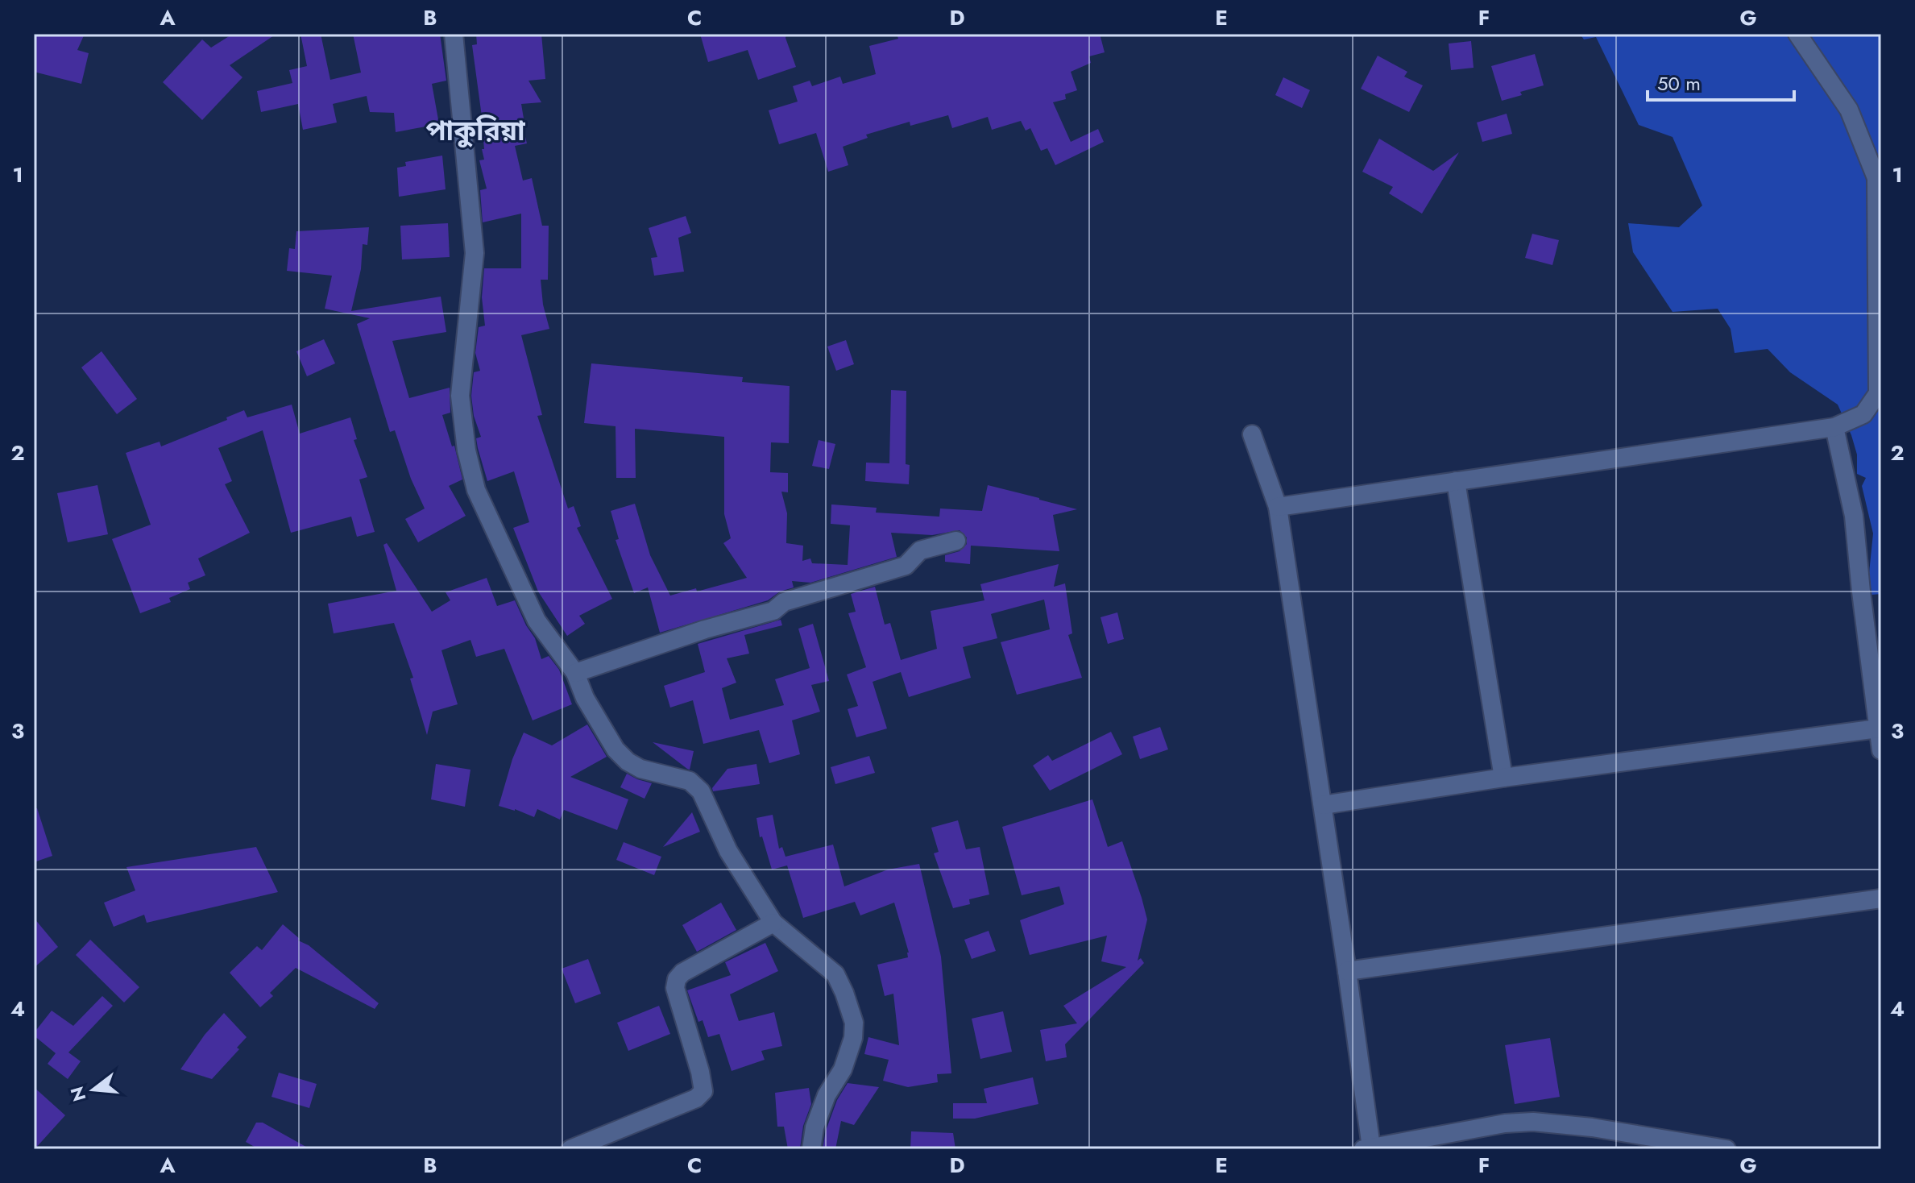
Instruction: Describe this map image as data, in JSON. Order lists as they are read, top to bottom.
{
  "districts": ["পাকুরিয়া"],
  "scale_bar": "50 m",
  "north": "left",
  "grid": {
    "columns": [
      "A",
      "B",
      "C",
      "D",
      "E",
      "F",
      "G"
    ],
    "rows": [
      "1",
      "2",
      "3",
      "4"
    ]
  }
}
